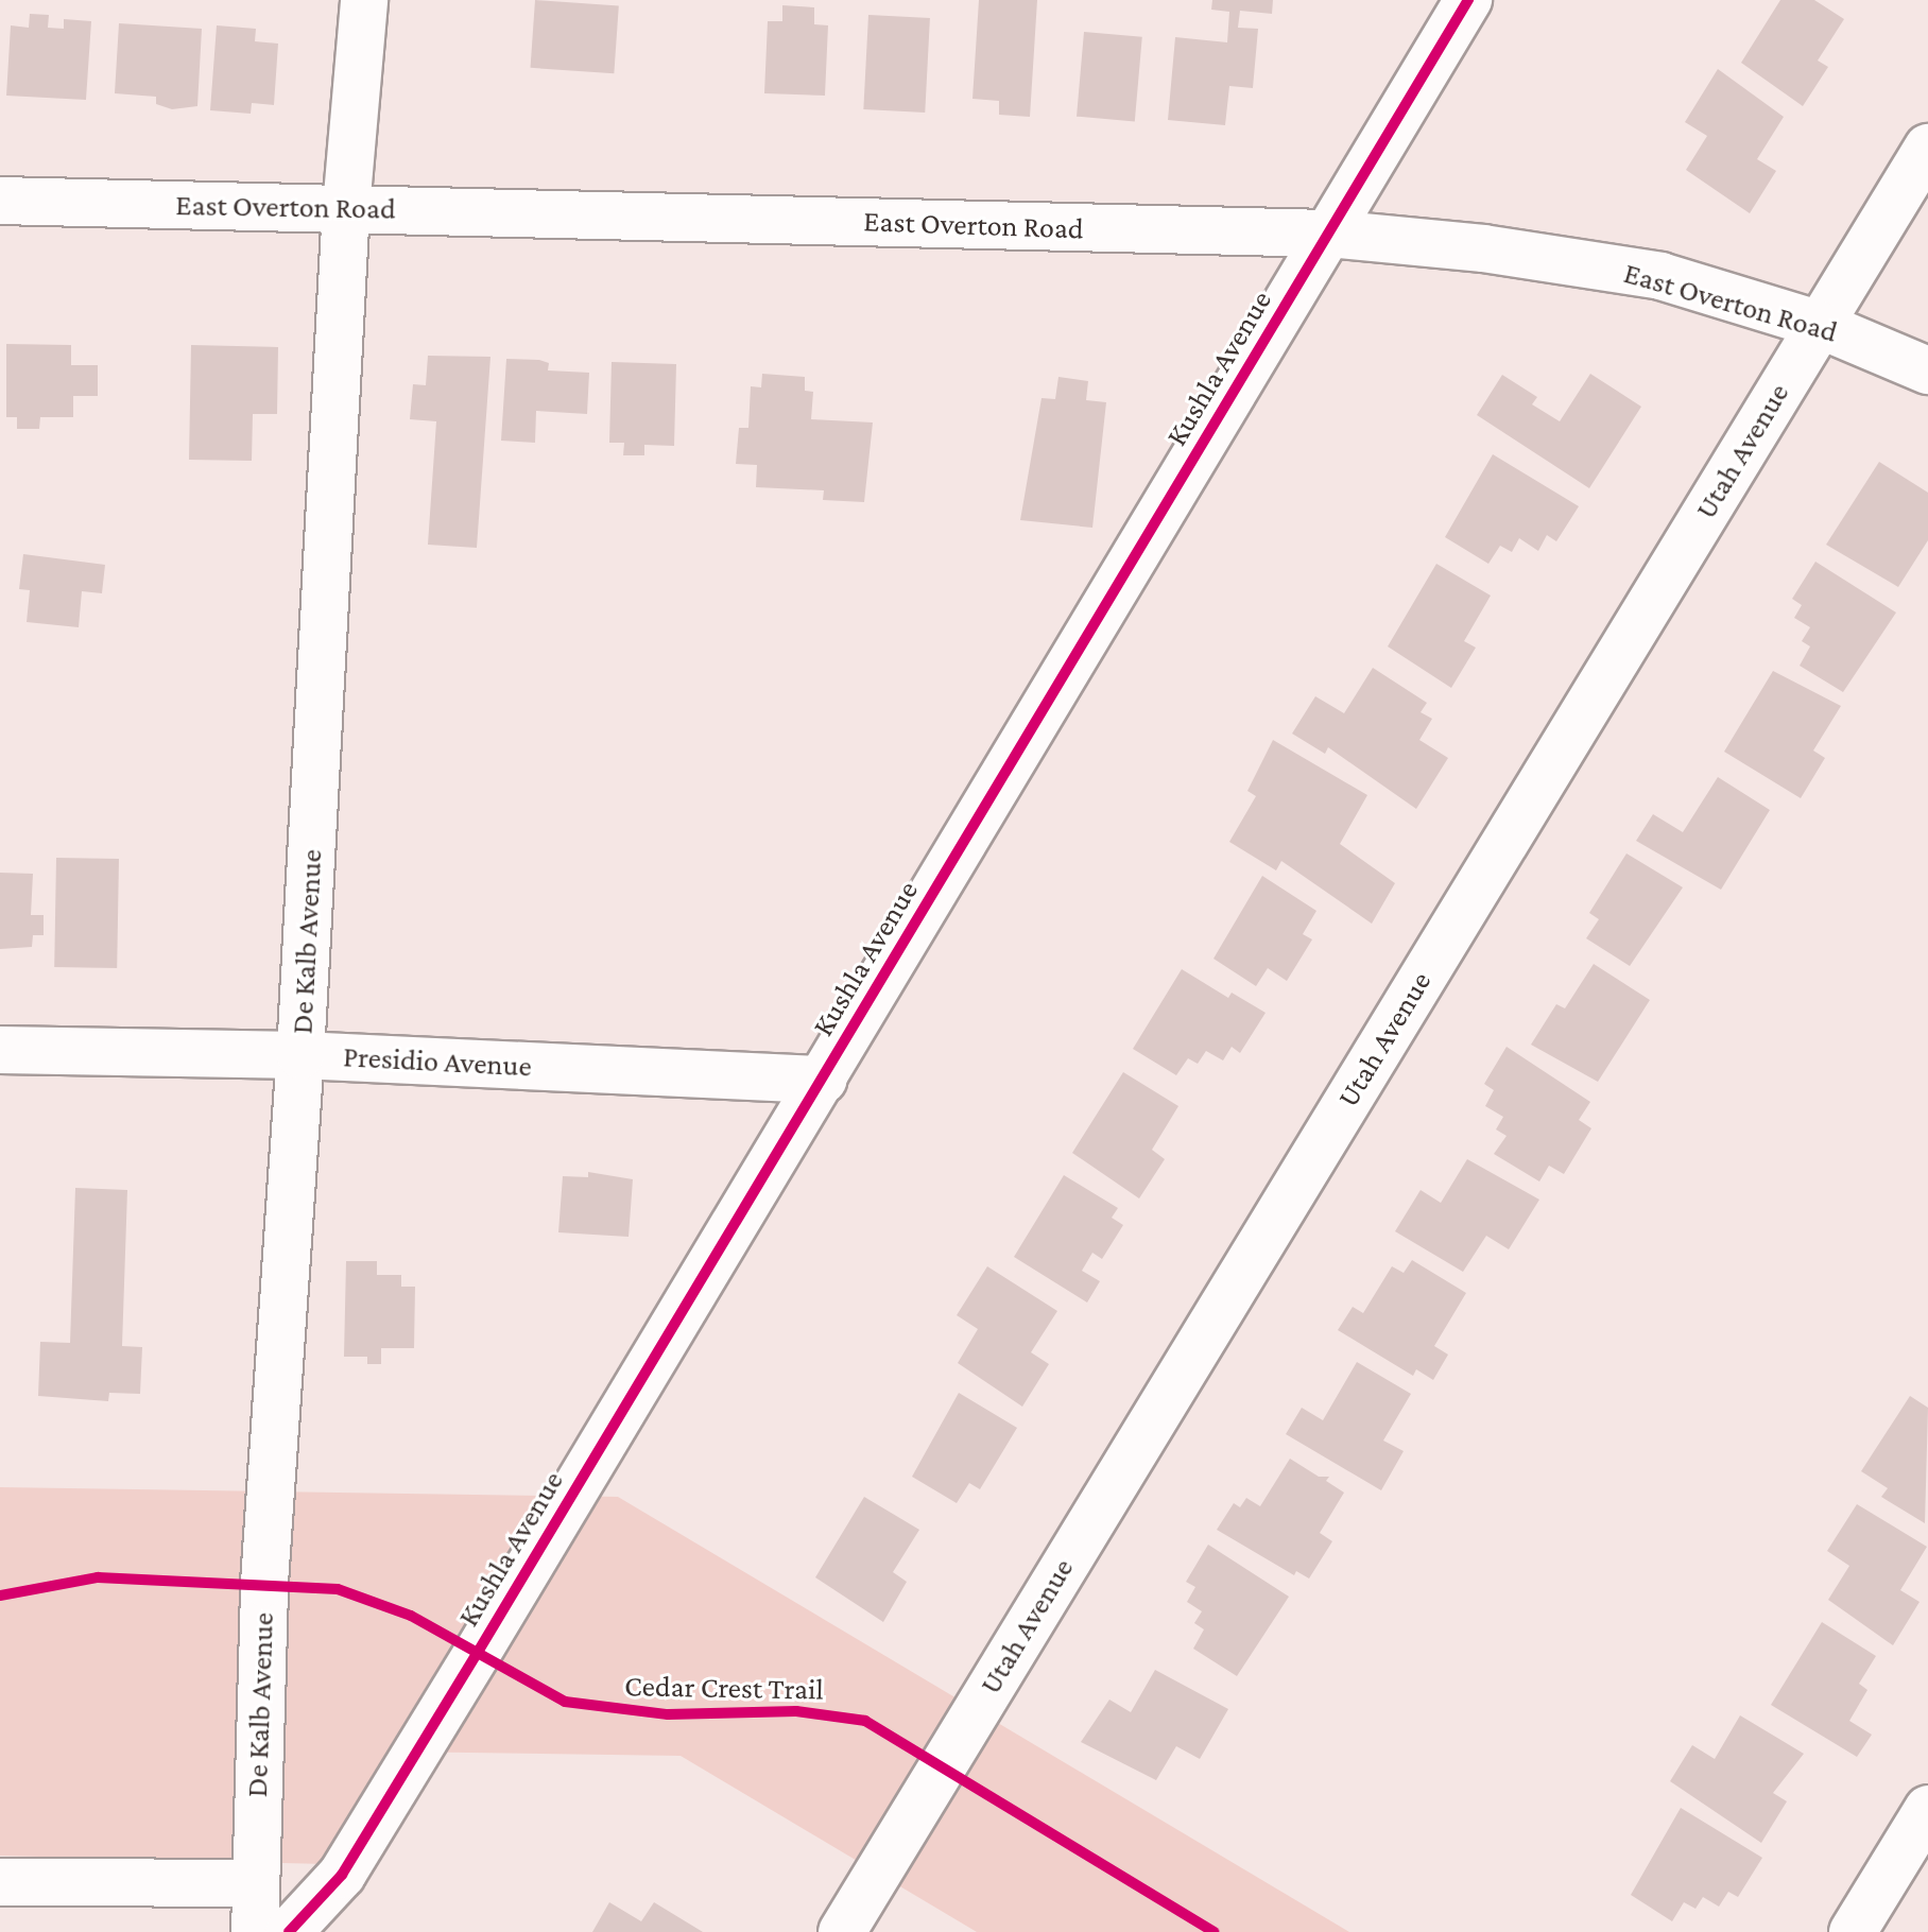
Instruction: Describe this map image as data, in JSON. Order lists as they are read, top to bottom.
{
  "streets": {
    "street": [
      "East Overton Road",
      "Kushla Avenue",
      "Utah Avenue",
      "De Kalb Avenue",
      "Presidio Avenue"
    ],
    "cycle path": ["Cedar Crest Trail"]
  },
  "crossings": [
    ["East Overton Road", "Kushla Avenue"],
    ["East Overton Road", "Utah Avenue"],
    ["East Overton Road", "De Kalb Avenue"],
    ["Kushla Avenue", "Presidio Avenue"],
    ["De Kalb Avenue", "Presidio Avenue"]
  ]
}
